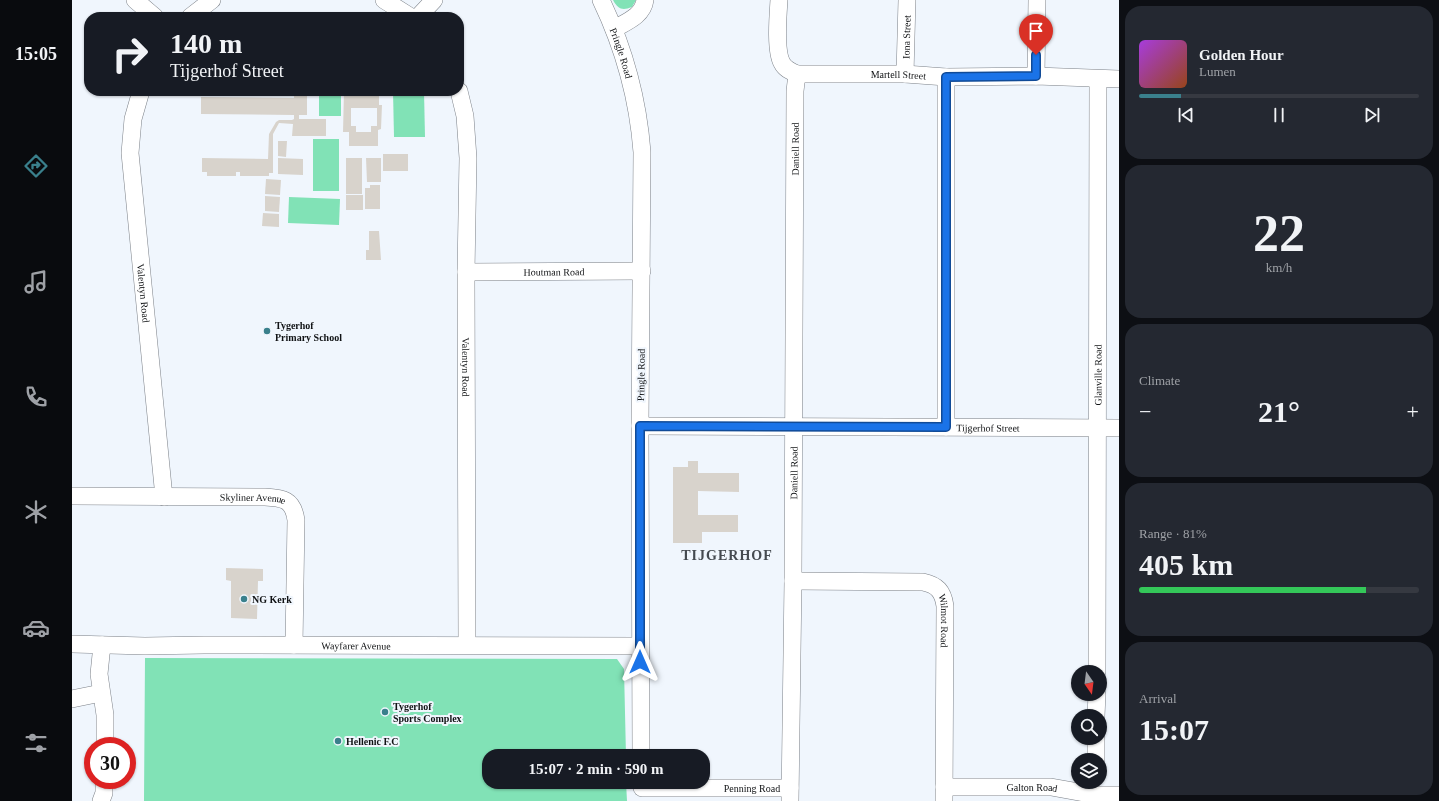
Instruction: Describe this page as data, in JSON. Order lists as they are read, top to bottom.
{
  "streets": {
    "street": [
      "Iona Street",
      "Pringle Road",
      "Martell Street",
      "Daniell Road",
      "Houtman Road",
      "Valentyn Road",
      "Glanville Road",
      "Tijgerhof Street",
      "Skyliner Avenue",
      "Wilmot Road",
      "Wayfarer Avenue",
      "Penning Road",
      "Galton Road"
    ]
  },
  "crossings": [
    ["Iona Street", "Martell Street"],
    ["Pringle Road", "Houtman Road"],
    ["Pringle Road", "Tijgerhof Street"],
    ["Pringle Road", "Wayfarer Avenue"],
    ["Martell Street", "Daniell Road"],
    ["Martell Street", "Glanville Road"],
    ["Daniell Road", "Tijgerhof Street"],
    ["Daniell Road", "Wilmot Road"],
    ["Daniell Road", "Penning Road"],
    ["Houtman Road", "Valentyn Road"],
    ["Valentyn Road", "Skyliner Avenue"],
    ["Valentyn Road", "Wayfarer Avenue"],
    ["Glanville Road", "Tijgerhof Street"],
    ["Skyliner Avenue", "Wayfarer Avenue"],
    ["Wilmot Road", "Galton Road"]
  ],
  "districts": ["TIJGERHOF"],
  "places": [
    "Tygerhof Primary School",
    "NG Kerk",
    "Tygerhof Sports Complex",
    "Hellenic F.C"
  ],
  "north": "bottom",
  "page": {
    "tabs": "15:05",
    "turn": ["140 m", "Tijgerhof Street"],
    "song": ["Golden Hour", "Lumen"],
    "tile": [
      ["22", "km/h"],
      "Climate",
      ["Range · 81%", "405 km"],
      ["Arrival", "15:07"]
    ],
    "heat": ["−", "21°", "+"],
    "limit": "30",
    "trip": "15:07 · 2 min · 590 m"
  }
}
